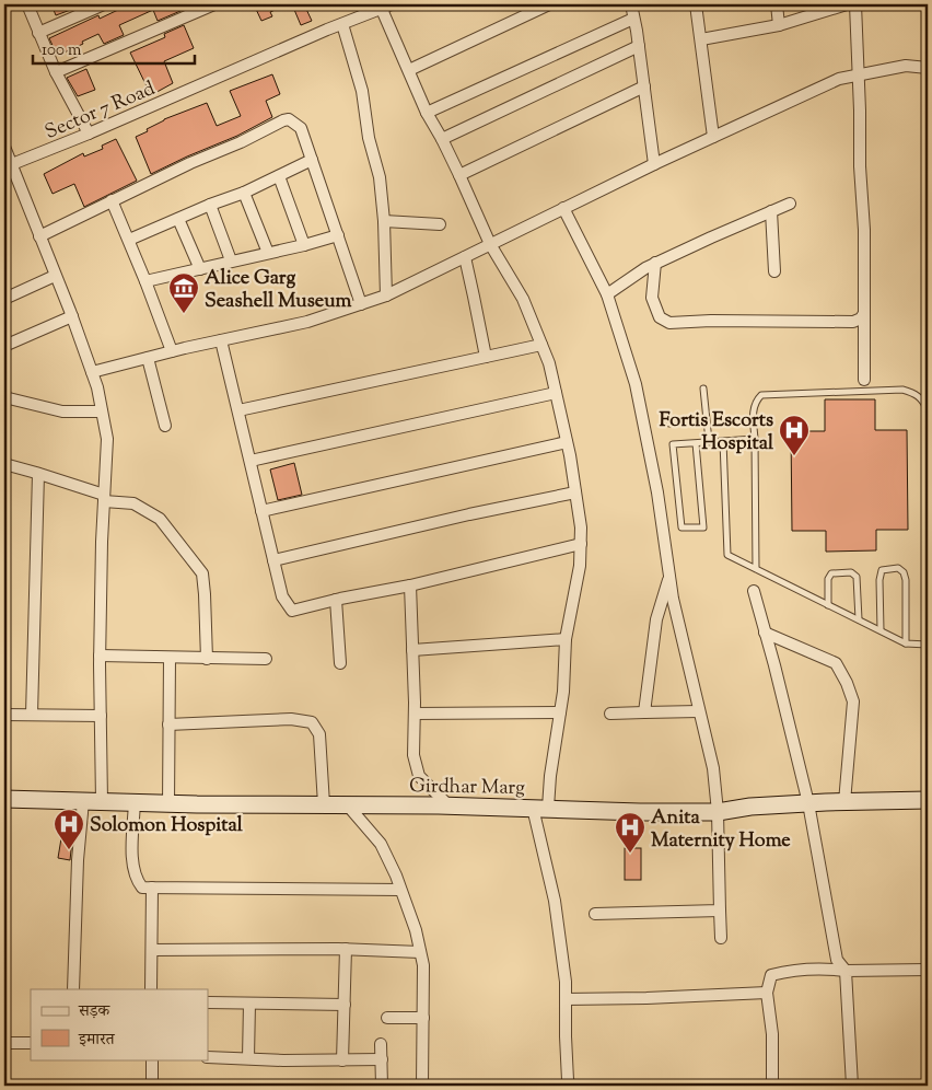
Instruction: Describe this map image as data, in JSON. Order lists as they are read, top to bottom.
{
  "streets": {
    "street": ["Sector 7 Road", "Girdhar Marg"]
  },
  "places": {
    "museum": ["Alice Garg Seashell Museum"],
    "hospital": ["Fortis Escorts Hospital", "Solomon Hospital", "Anita Maternity Home"]
  },
  "legend": ["सड़क", "इमारत"],
  "scale_bar": "100 m"
}
